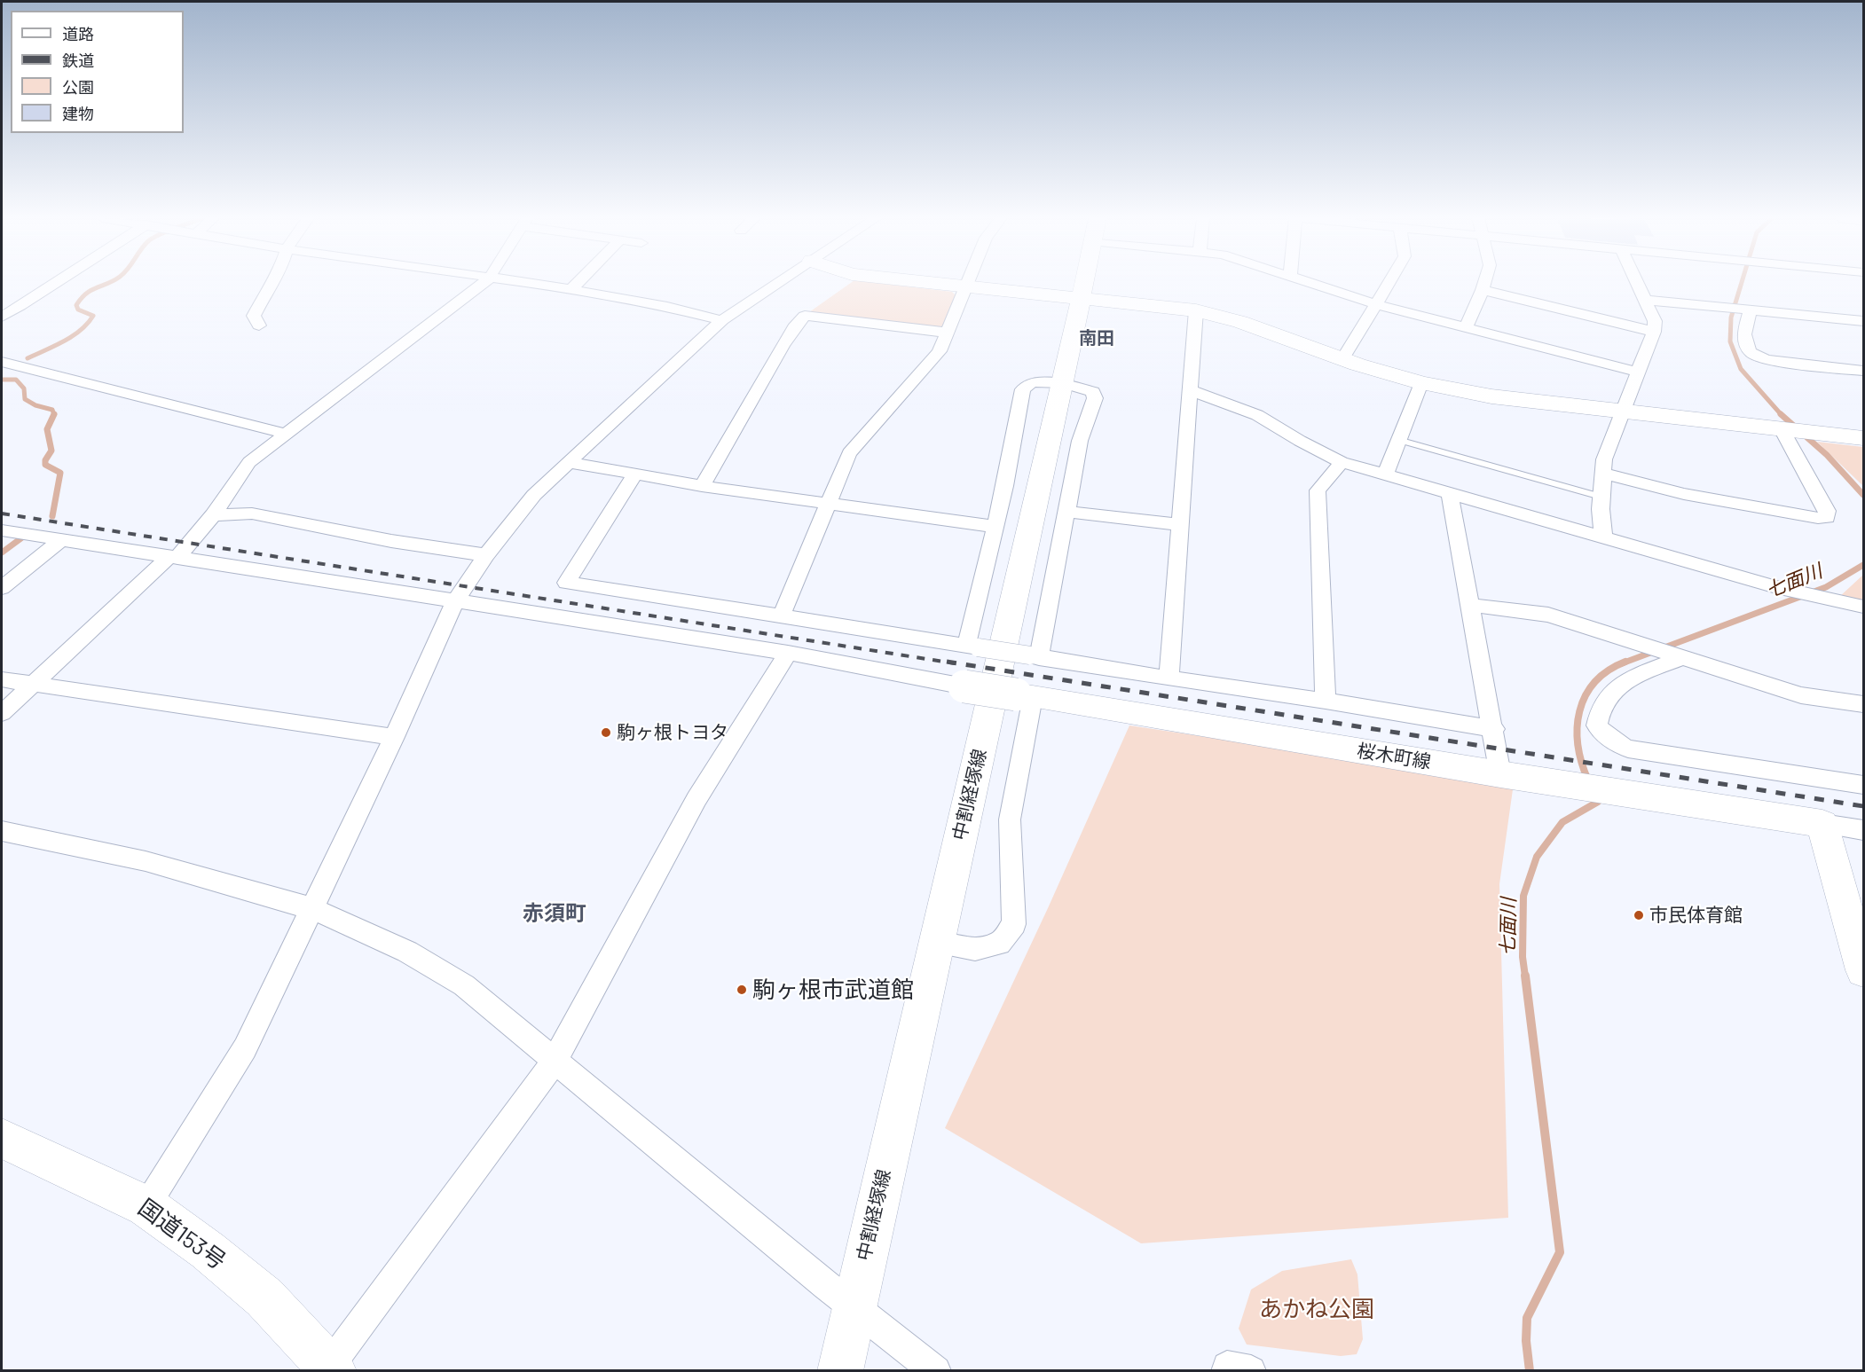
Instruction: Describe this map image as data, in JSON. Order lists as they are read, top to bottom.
{
  "streets": {
    "main road": ["桜木町線", "中割経塚線", "国道153号"]
  },
  "districts": ["南田", "赤須町"],
  "water": ["七面川"],
  "parks": ["あかね公園"],
  "places": ["駒ヶ根トヨタ", "市民体育館", "駒ヶ根市武道館"],
  "legend": [
    "道路",
    "鉄道",
    "公園",
    "建物"
  ]
}
